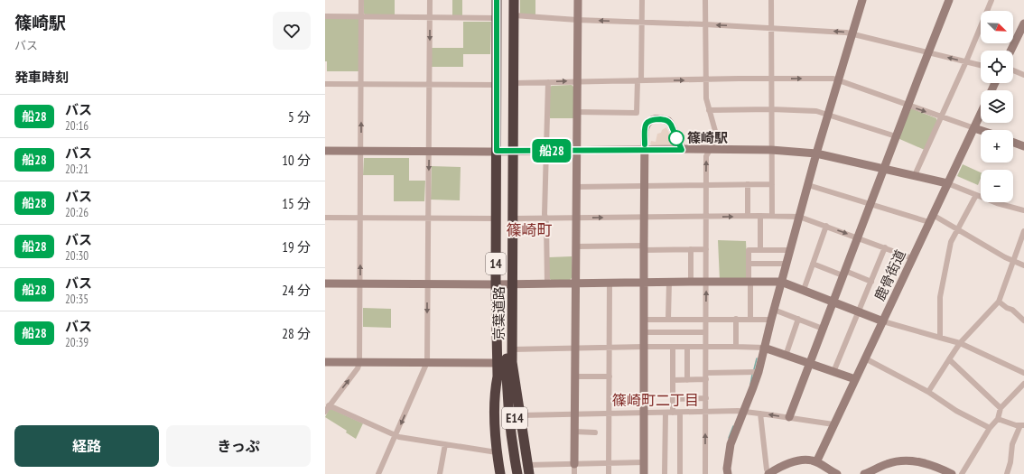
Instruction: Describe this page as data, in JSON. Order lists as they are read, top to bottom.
{
  "streets": {
    "highway": ["14", "京葉道路", "E14"],
    "street": ["鹿骨街道"]
  },
  "crossings": [
    ["京葉道路", "E14"]
  ],
  "districts": ["篠崎町", "篠崎町二丁目"],
  "places": ["篠崎駅"],
  "lines": ["bus line 船28"],
  "north": "bottom right",
  "page": {
    "heading": [
      ["篠崎駅", "バス"],
      "発車時刻"
    ],
    "on_map": "船28",
    "map_buttons": ["+", "−"],
    "list": [
      {
        "mark": "船28",
        "name": "バス",
        "note": "20:16",
        "value": "5 分"
      },
      {
        "mark": "船28",
        "name": "バス",
        "note": "20:21",
        "value": "10 分"
      },
      {
        "mark": "船28",
        "name": "バス",
        "note": "20:26",
        "value": "15 分"
      },
      {
        "mark": "船28",
        "name": "バス",
        "note": "20:30",
        "value": "19 分"
      },
      {
        "mark": "船28",
        "name": "バス",
        "note": "20:35",
        "value": "24 分"
      },
      {
        "mark": "船28",
        "name": "バス",
        "note": "20:39",
        "value": "28 分"
      }
    ],
    "buttons": ["経路", "きっぷ"]
  }
}
